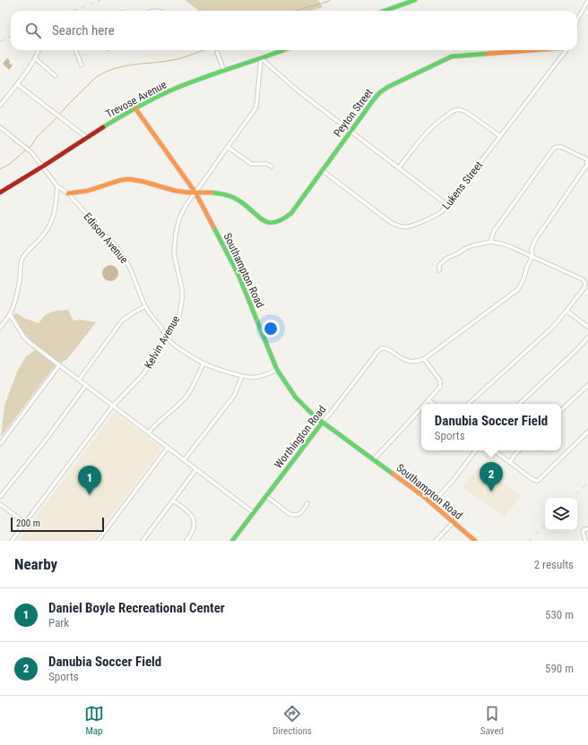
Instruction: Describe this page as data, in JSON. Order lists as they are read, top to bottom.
{
  "streets": {
    "street": [
      "Trevose Avenue",
      "Peyton Street",
      "Lukens Street",
      "Edison Avenue",
      "Southampton Road",
      "Kelvin Avenue",
      "Worthington Road"
    ]
  },
  "crossings": [
    ["Trevose Avenue", "Edison Avenue"],
    ["Trevose Avenue", "Southampton Road"],
    ["Trevose Avenue", "Kelvin Avenue"],
    ["Peyton Street", "Lukens Street"],
    ["Peyton Street", "Southampton Road"],
    ["Peyton Street", "Kelvin Avenue"],
    ["Edison Avenue", "Southampton Road"],
    ["Edison Avenue", "Kelvin Avenue"],
    ["Southampton Road", "Kelvin Avenue"],
    ["Southampton Road", "Worthington Road"]
  ],
  "scale_bar": "200 m",
  "page": {
    "search": "Search here",
    "popup": ["Danubia Soccer Field", "Sports"],
    "pins": ["2", "1"],
    "scale": "200 m",
    "heading": ["Nearby", "2 results"],
    "list": [
      {
        "mark": "1",
        "name": "Daniel Boyle Recreational Center",
        "note": "Park",
        "value": "530 m"
      },
      {
        "mark": "2",
        "name": "Danubia Soccer Field",
        "note": "Sports",
        "value": "590 m"
      }
    ],
    "nav": ["Map", "Directions", "Saved"]
  }
}
